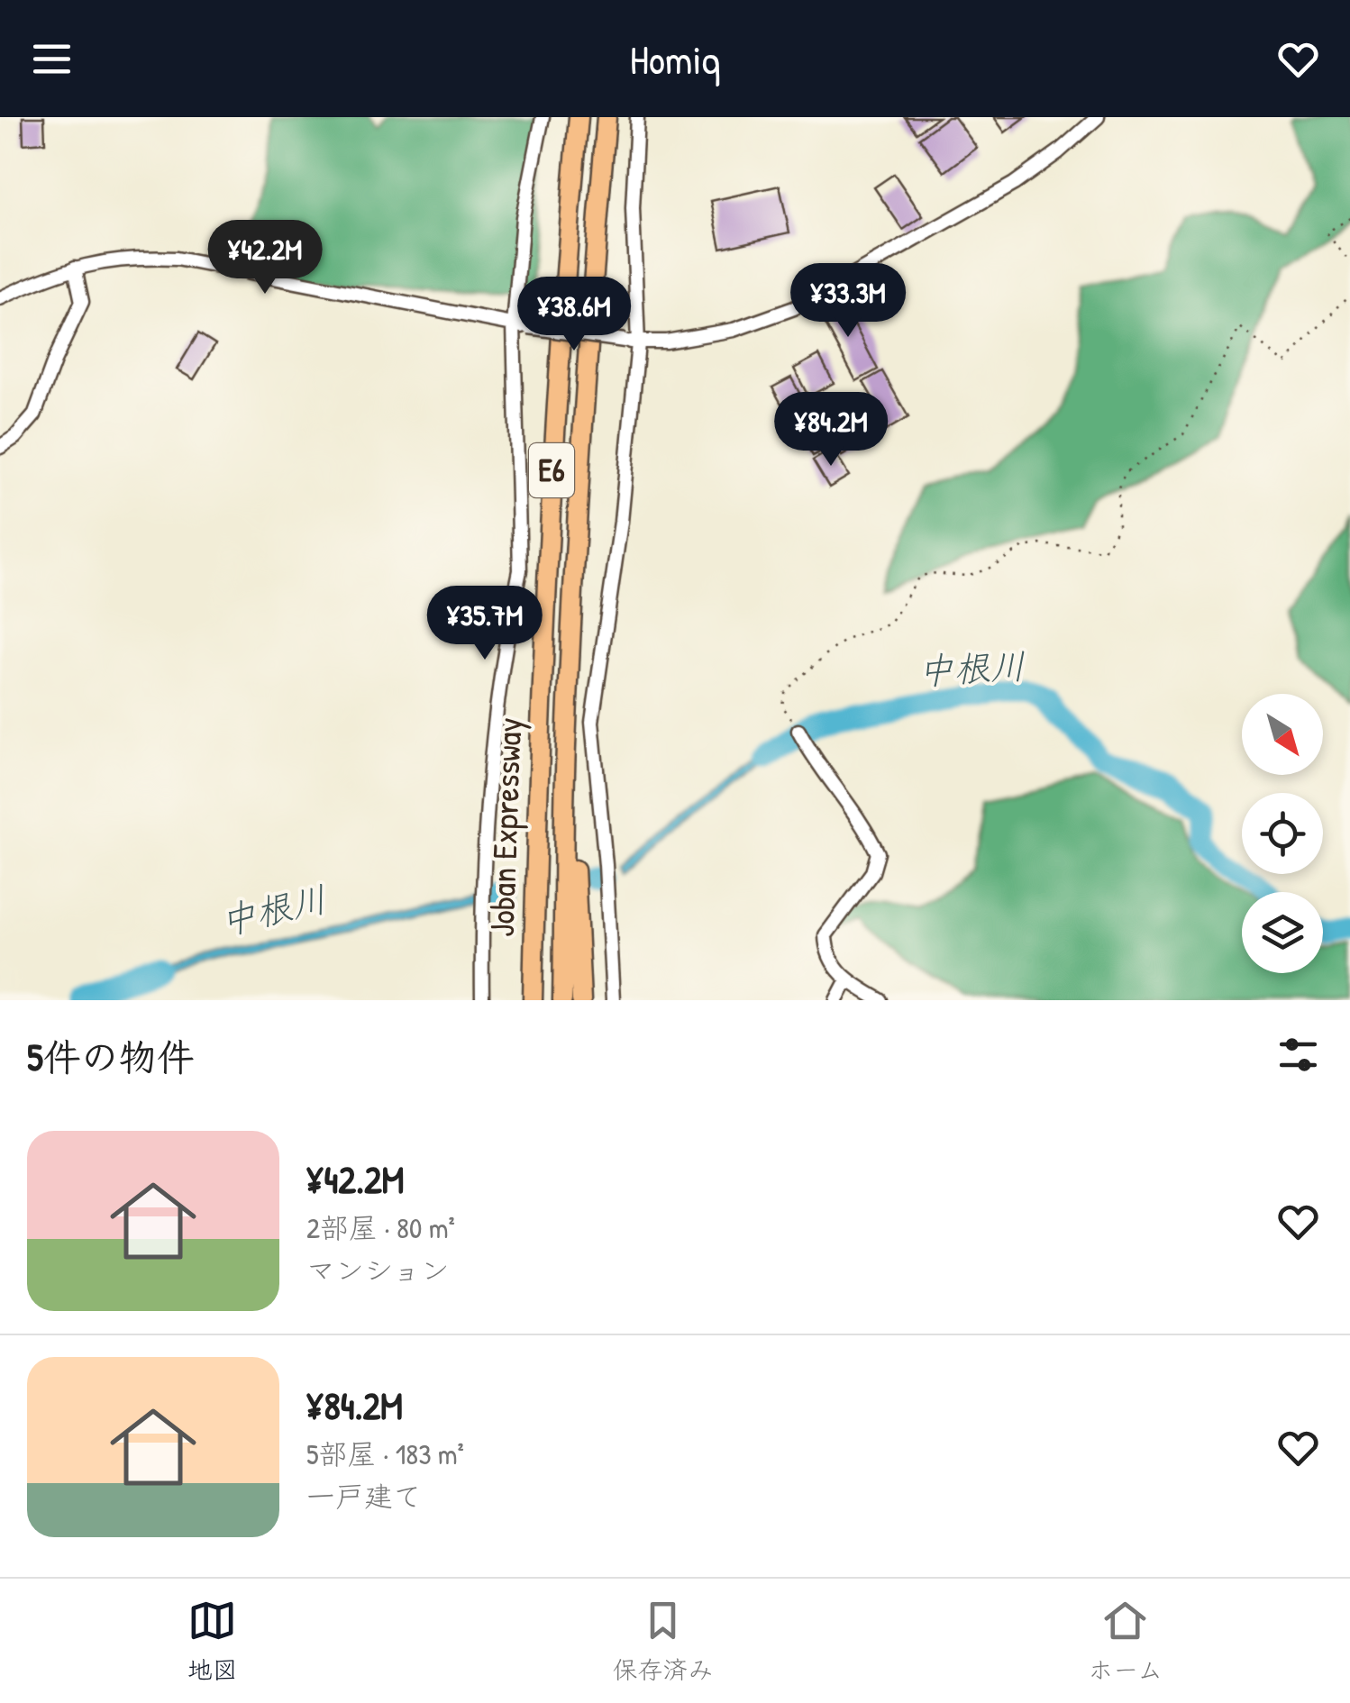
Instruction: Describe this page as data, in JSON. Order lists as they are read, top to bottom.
{
  "streets": {
    "highway": ["E6", "Joban Expressway"]
  },
  "water": ["中根川"],
  "north": "bottom right",
  "page": {
    "header": "Homiq",
    "price": [
      "¥42.2M",
      "¥33.3M",
      "¥38.6M",
      "¥84.2M",
      "¥35.7M"
    ],
    "heading": "5件の物件",
    "list": [
      {
        "name": "¥42.2M",
        "note": "2部屋 · 80 m² · マンション"
      },
      {
        "name": "¥84.2M",
        "note": "5部屋 · 183 m² · 一戸建て"
      }
    ],
    "tabs": ["地図", "保存済み", "ホーム"]
  }
}
